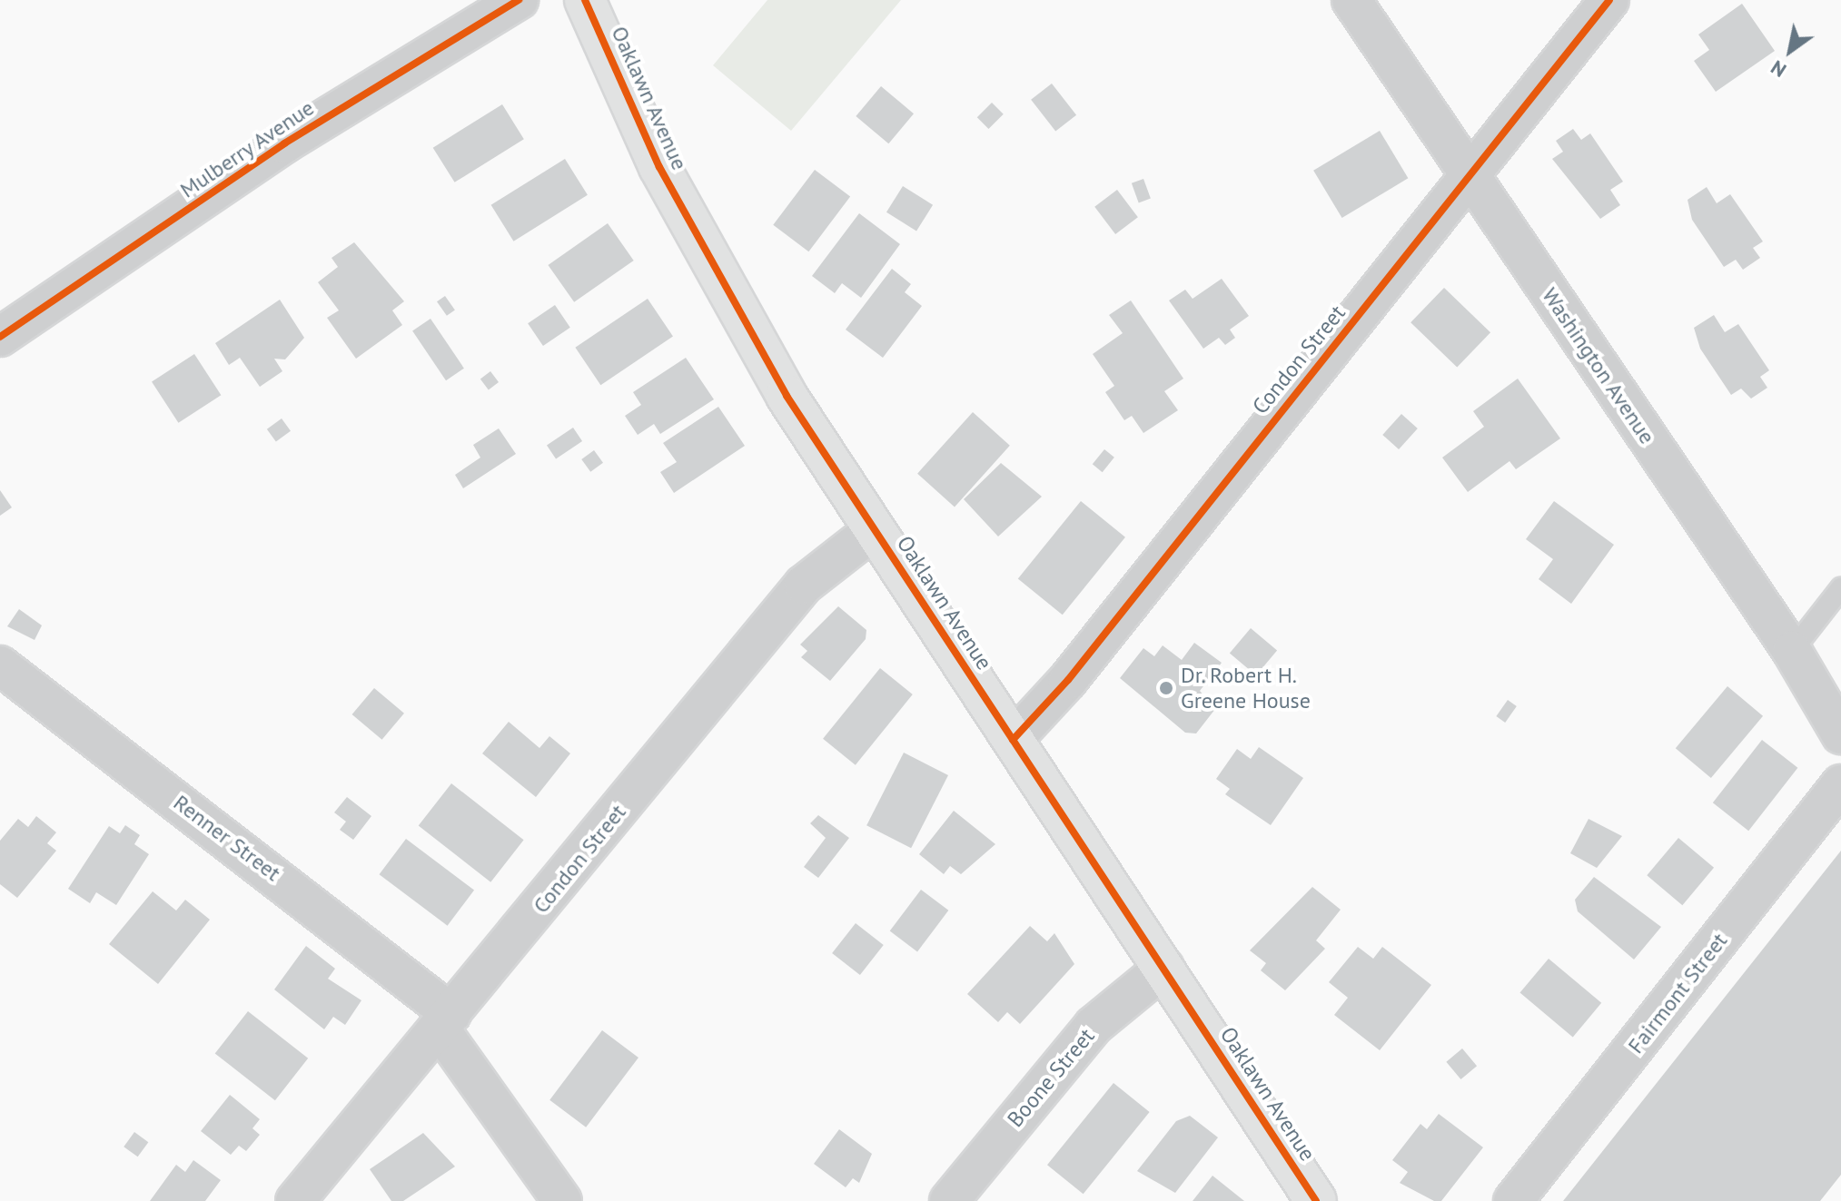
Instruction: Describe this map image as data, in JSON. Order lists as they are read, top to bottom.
{
  "streets": {
    "street": [
      "Oaklawn Avenue",
      "Mulberry Avenue",
      "Condon Street",
      "Washington Avenue",
      "Renner Street",
      "Fairmont Street",
      "Boone Street"
    ]
  },
  "crossings": [
    ["Oaklawn Avenue", "Condon Street"],
    ["Oaklawn Avenue", "Boone Street"],
    ["Condon Street", "Washington Avenue"],
    ["Condon Street", "Renner Street"]
  ],
  "places": ["Dr. Robert H. Greene House"],
  "north": "bottom left"
}
